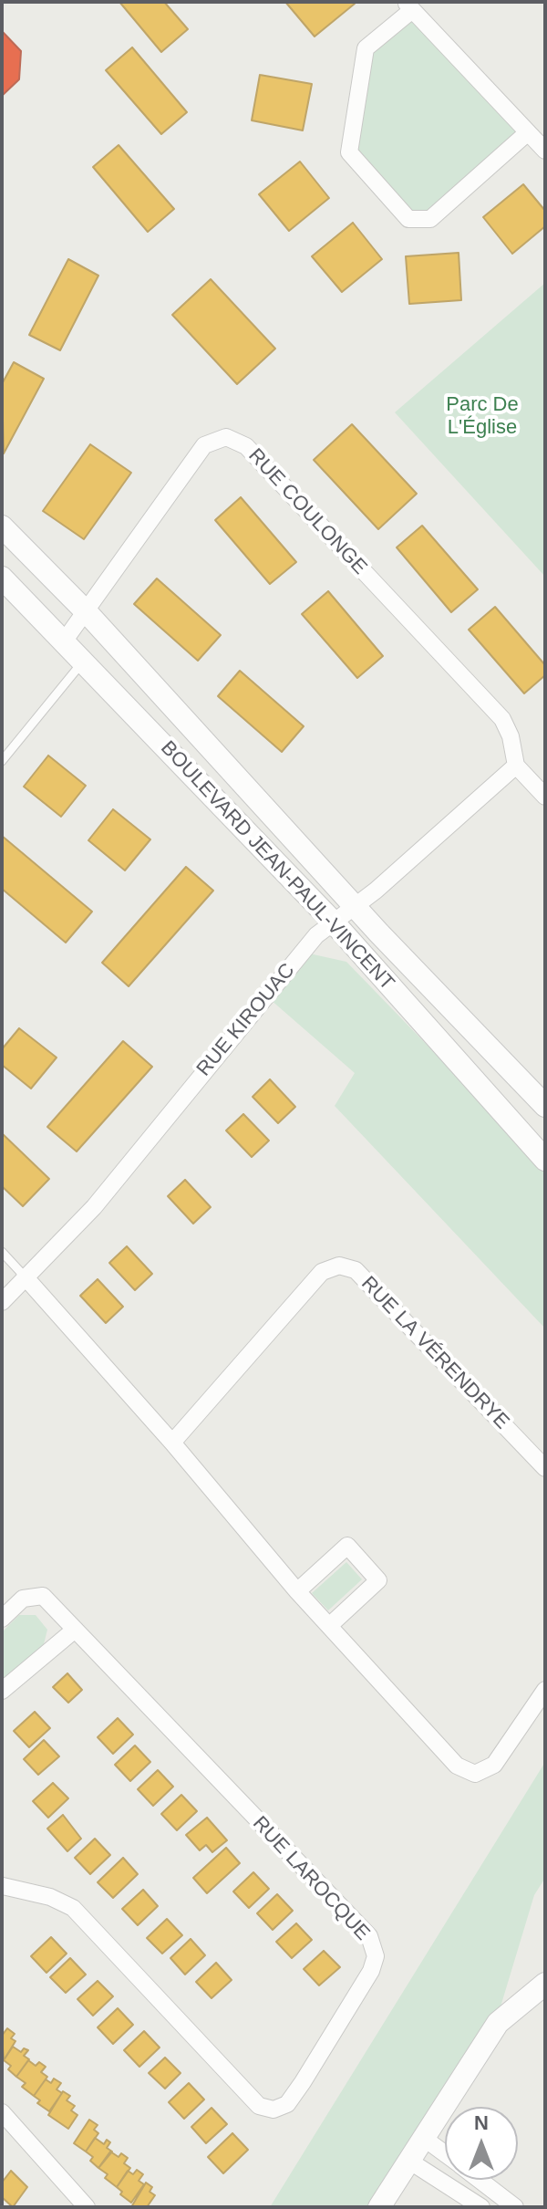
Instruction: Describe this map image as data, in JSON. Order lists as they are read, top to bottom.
{
  "streets": {
    "street": [
      "RUE COULONGE",
      "BOULEVARD JEAN-PAUL-VINCENT",
      "RUE KIROUAC",
      "RUE LA VÉRENDRYE",
      "RUE LAROCQUE"
    ]
  },
  "crossings": [
    ["RUE COULONGE", "BOULEVARD JEAN-PAUL-VINCENT"],
    ["RUE COULONGE", "RUE KIROUAC"],
    ["BOULEVARD JEAN-PAUL-VINCENT", "RUE KIROUAC"]
  ],
  "parks": ["Parc De L'Église"],
  "north": "top"
}
